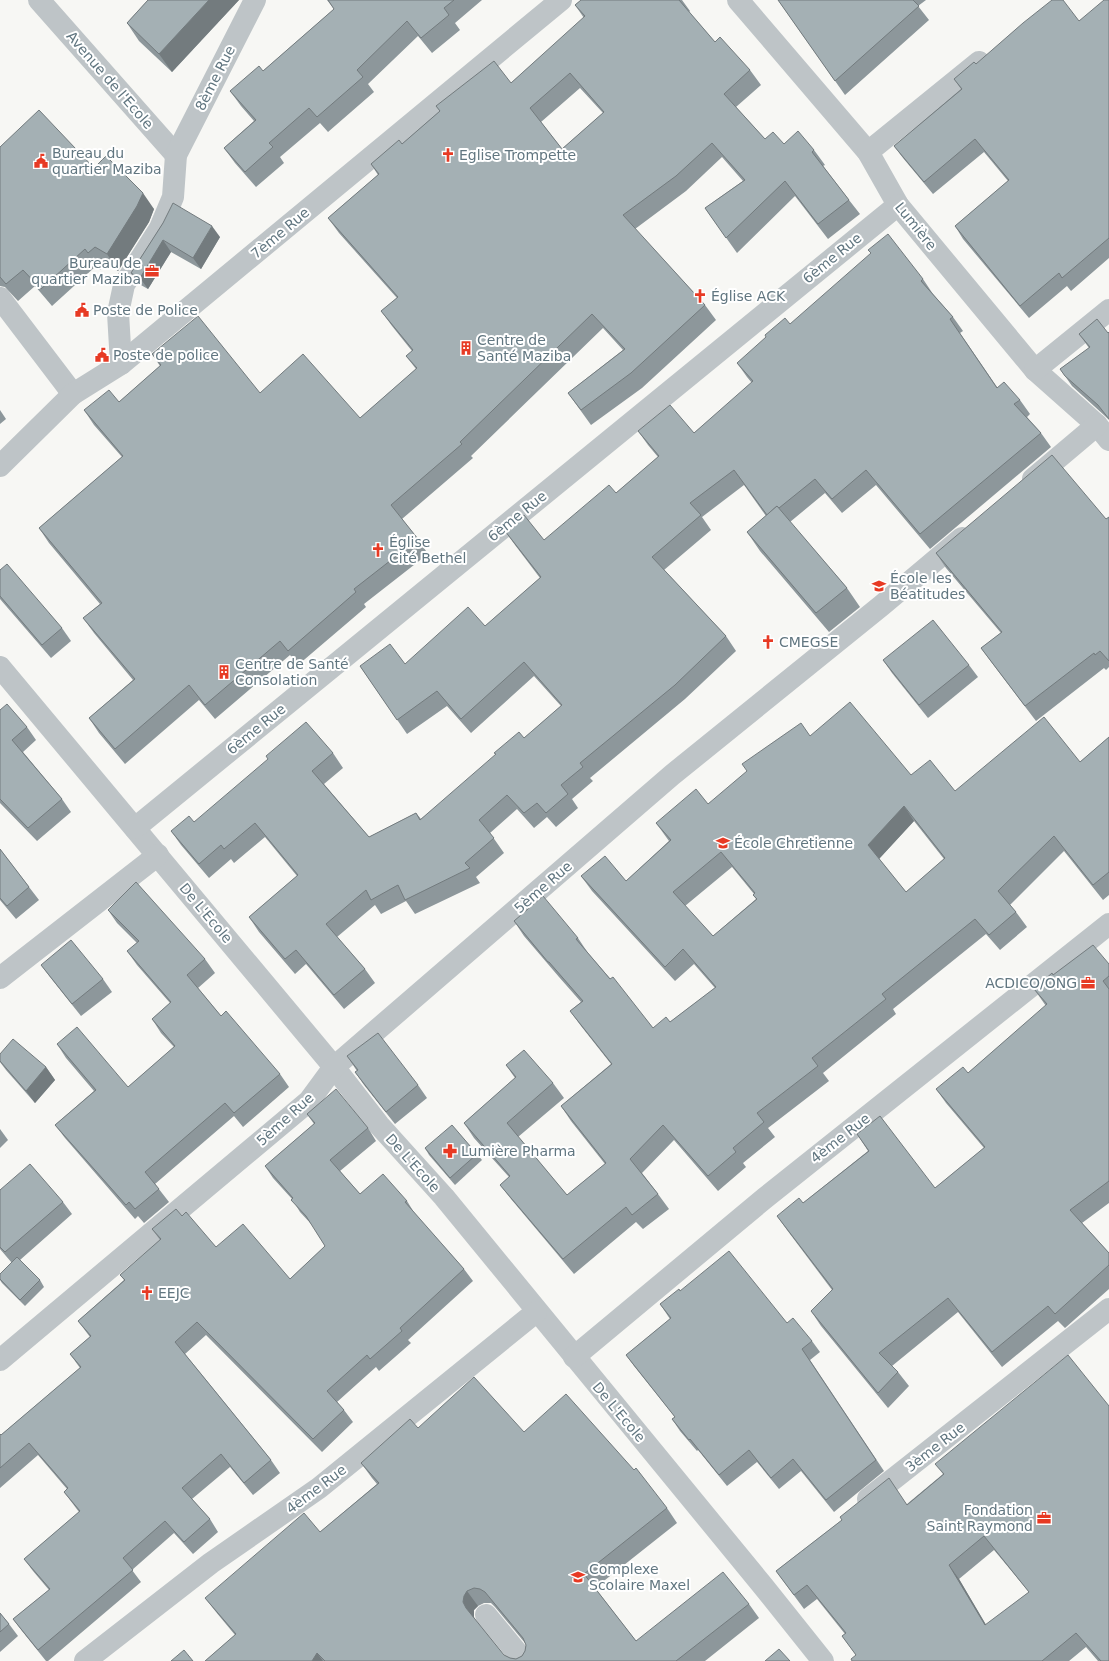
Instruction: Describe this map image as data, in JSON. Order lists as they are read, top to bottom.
{
  "streets": {
    "street": [
      "8ème Rue",
      "Avenue de l'Ecole",
      "Lumière",
      "7ème Rue",
      "6ème Rue",
      "5ème Rue",
      "De L'Ecole",
      "4ème Rue",
      "3ème Rue"
    ]
  },
  "crossings": [
    ["8ème Rue", "Avenue de l'Ecole"],
    ["Lumière", "6ème Rue"],
    ["6ème Rue", "De L'Ecole"],
    ["5ème Rue", "De L'Ecole"],
    ["De L'Ecole", "4ème Rue"]
  ],
  "places": {
    "church": [
      "Eglise Trompette",
      "Église ACK",
      "Église Cité Bethel",
      "CMEGSE",
      "EEJC"
    ],
    "public building": ["Bureau du quartier Maziba", "Poste de Police", "Poste de police"],
    "office": ["Bureau de quartier Maziba", "ACDICO/ONG", "Fondation Saint Raymond"],
    "building": ["Centre de Santé Maziba", "Centre de Santé Consolation"],
    "school or university": ["École les Béatitudes", "École Chretienne", "Complexe Scolaire Maxel"],
    "pharmacy": ["Lumière Pharma"]
  }
}
